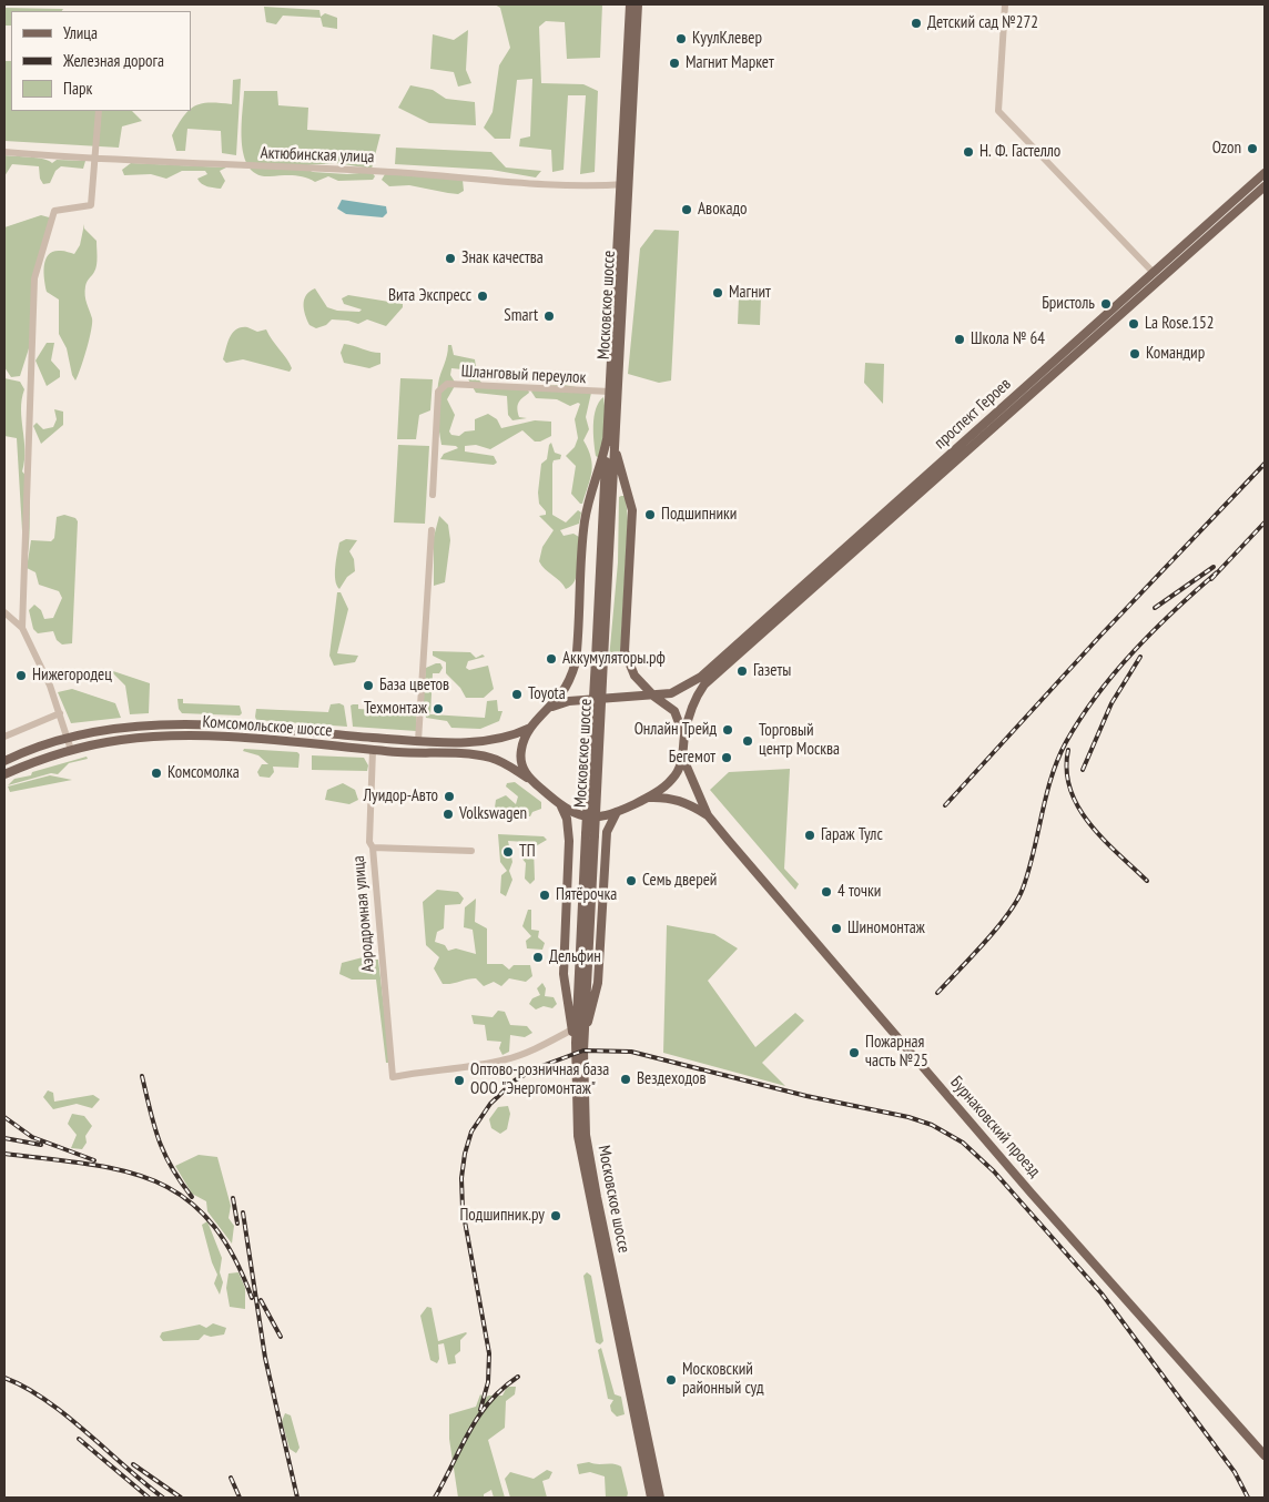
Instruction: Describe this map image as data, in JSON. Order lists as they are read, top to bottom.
{
  "streets": {
    "main road": [
      "Московское шоссе",
      "проспект Героев",
      "Комсомольское шоссе",
      "Бурнаковский проезд"
    ],
    "street": ["Актюбинская улица", "Шланговый переулок", "Аэродромная улица"]
  },
  "crossings": [
    ["Актюбинская улица", "Московское шоссе"],
    ["Московское шоссе", "Шланговый переулок"],
    ["проспект Героев", "Комсомольское шоссе"],
    ["Комсомольское шоссе", "Аэродромная улица"]
  ],
  "places": [
    "Детский сад №272",
    "КуулКлевер",
    "Магнит Маркет",
    "Ozon",
    "Н. Ф. Гастелло",
    "Авокадо",
    "Знак качества",
    "Магнит",
    "Вита Экспресс",
    "Бристоль",
    "Smart",
    "La Rose.152",
    "Школа № 64",
    "Командир",
    "Подшипники",
    "Аккумуляторы.рф",
    "Газеты",
    "Нижегородец",
    "База цветов",
    "Toyota",
    "Техмонтаж",
    "Онлайн Трейд",
    "Торговый центр Москва",
    "Бегемот",
    "Комсомолка",
    "Луидор-Авто",
    "Volkswagen",
    "Гараж Тулс",
    "ТП",
    "Семь дверей",
    "4 точки",
    "Пятёрочка",
    "Шиномонтаж",
    "Дельфин",
    "Пожарная часть №25",
    "Вездеходов",
    "Оптово-розничная база ООО \"Энергомонтаж\"",
    "Подшипник.ру",
    "Московский районный суд"
  ],
  "legend": ["Улица", "Железная дорога", "Парк"]
}
